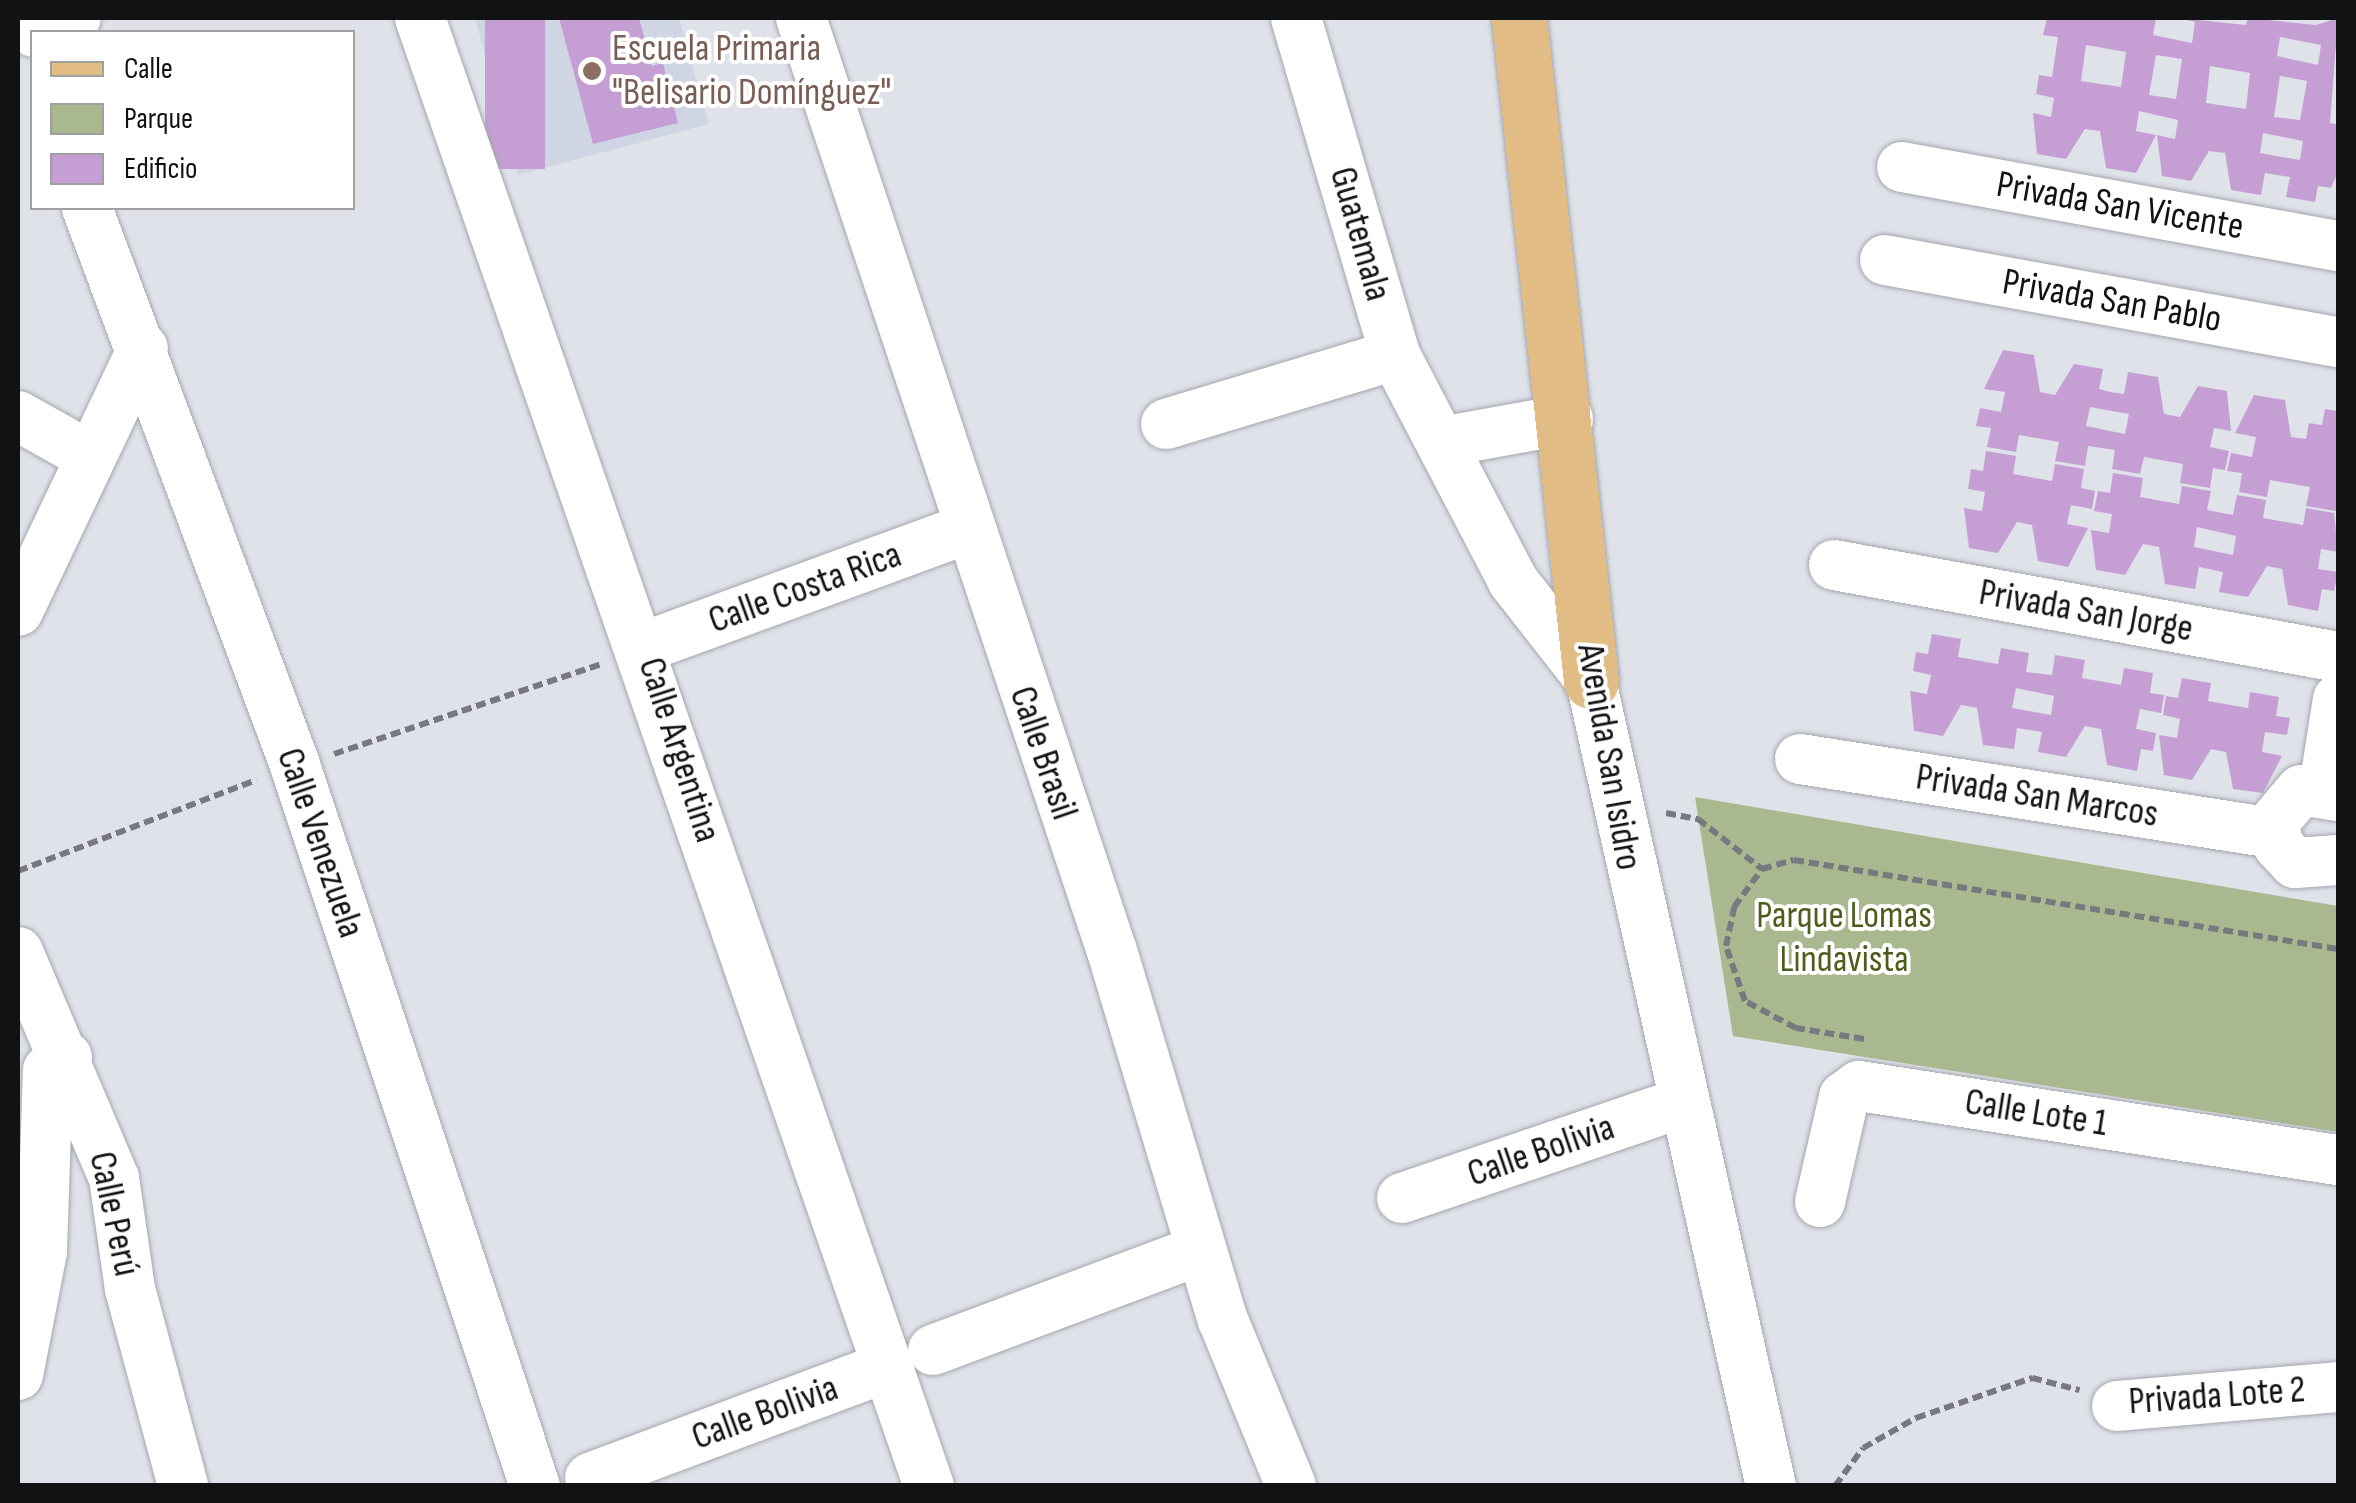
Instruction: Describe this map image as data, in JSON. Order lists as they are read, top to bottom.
{
  "streets": {
    "main road": ["Avenida San Isidro"],
    "street": [
      "Privada San Vicente",
      "Guatemala",
      "Privada San Pablo",
      "Calle Costa Rica",
      "Privada San Jorge",
      "Calle Argentina",
      "Calle Brasil",
      "Privada San Marcos",
      "Calle Venezuela",
      "Calle Lote 1",
      "Calle Bolivia",
      "Calle Perú",
      "Privada Lote 2"
    ]
  },
  "crossings": [
    ["Guatemala", "Avenida San Isidro"],
    ["Calle Costa Rica", "Calle Argentina"],
    ["Calle Costa Rica", "Calle Brasil"],
    ["Calle Argentina", "Calle Bolivia"],
    ["Avenida San Isidro", "Calle Bolivia"]
  ],
  "parks": ["Parque Lomas Lindavista"],
  "places": ["Escuela Primaria \"Belisario Domínguez\""],
  "legend": ["Calle", "Parque", "Edificio"]
}
